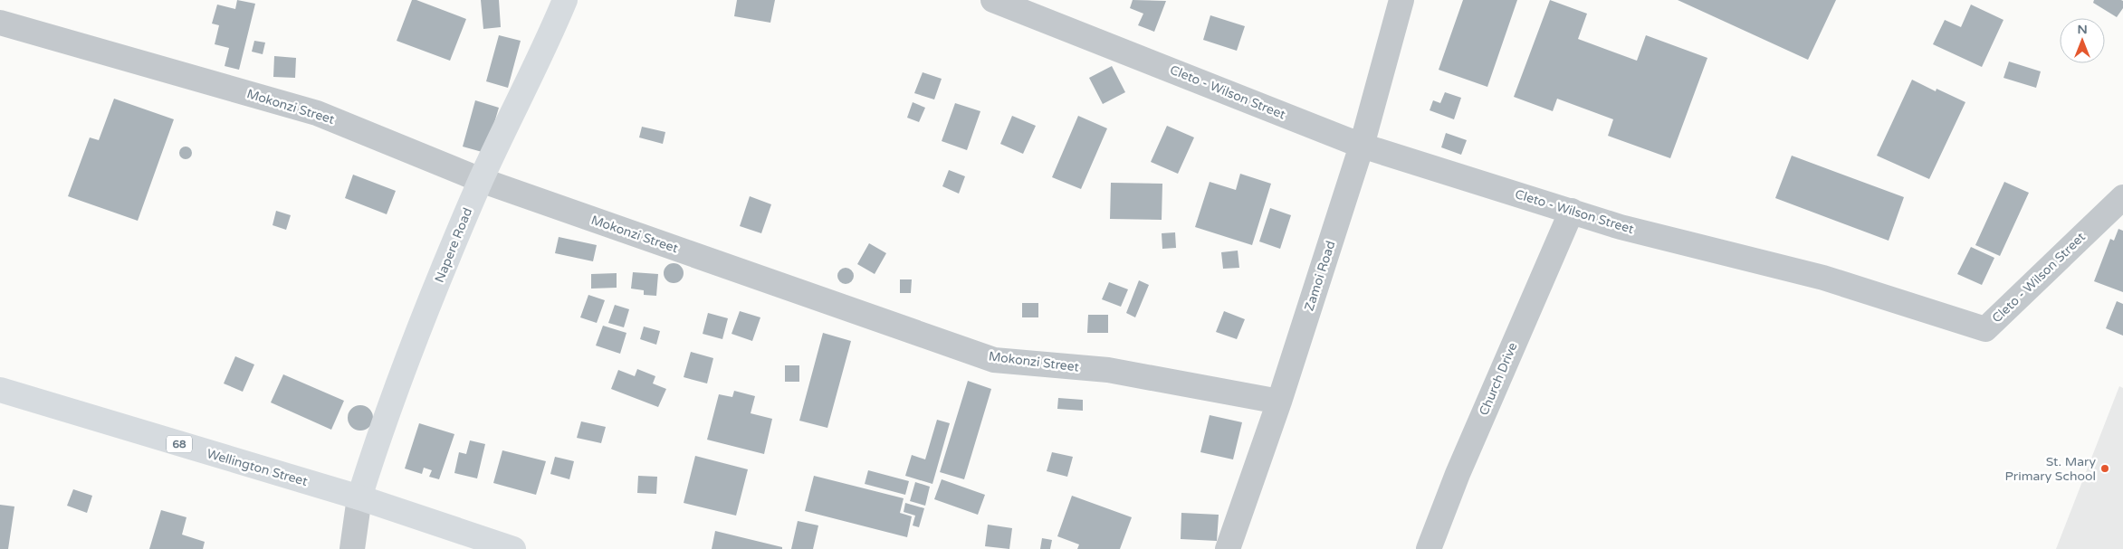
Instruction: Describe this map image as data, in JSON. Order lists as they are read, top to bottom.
{
  "streets": {
    "street": [
      "Cleto - Wilson Street",
      "Mokonzi Street",
      "Napere Road",
      "Zamoi Road",
      "Church Drive",
      "68",
      "Wellington Street"
    ]
  },
  "crossings": [
    ["Cleto - Wilson Street", "Zamoi Road"],
    ["Cleto - Wilson Street", "Church Drive"],
    ["Mokonzi Street", "Napere Road"],
    ["Mokonzi Street", "Zamoi Road"],
    ["Napere Road", "Wellington Street"]
  ],
  "places": ["St. Mary Primary School"],
  "north": "top"
}
